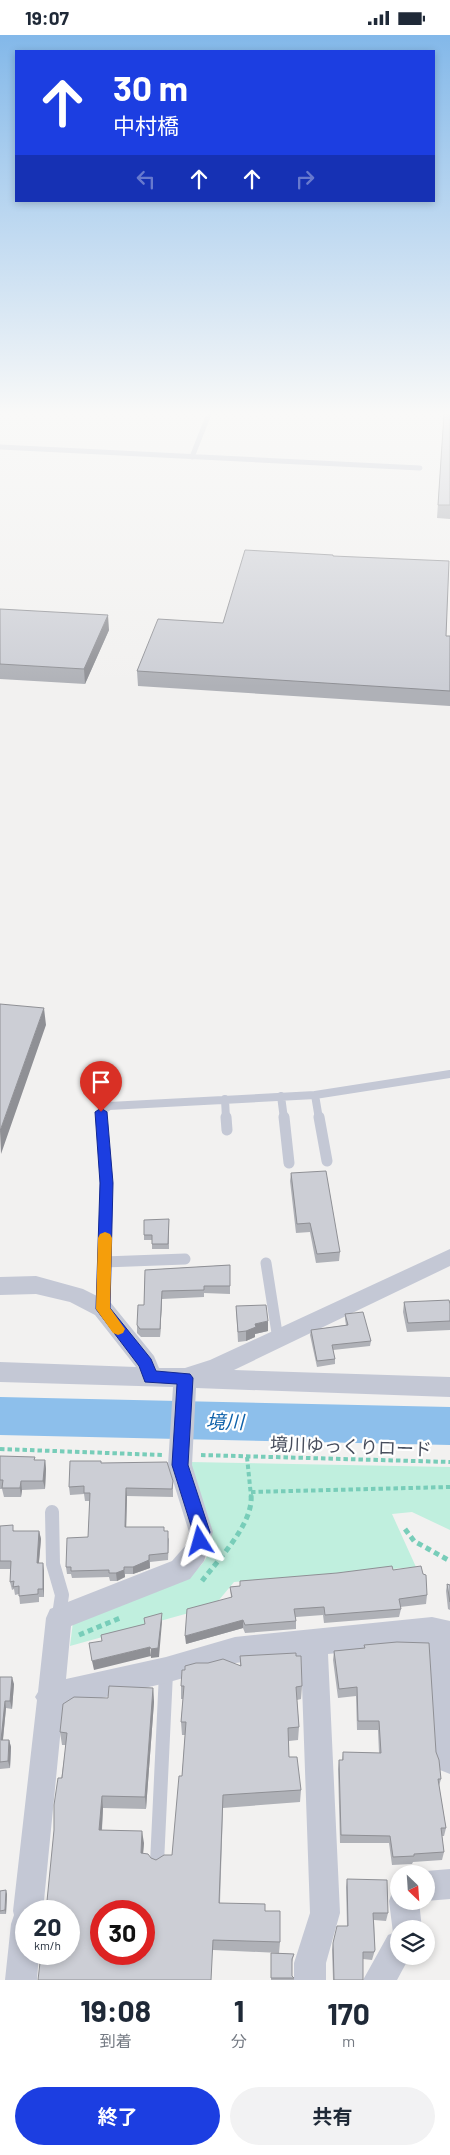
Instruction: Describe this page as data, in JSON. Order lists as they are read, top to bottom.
{
  "streets": {
    "path": ["境川ゆっくりロード"]
  },
  "water": ["境川"],
  "north": "bottom right",
  "page": {
    "status": "19:07",
    "turn": ["30 m", "中村橋"],
    "speed": "20 km/h",
    "limit": "30",
    "eta": [
      "19:08",
      "到着",
      "1",
      "分",
      "170",
      "m"
    ],
    "buttons": ["終了", "共有"]
  }
}
